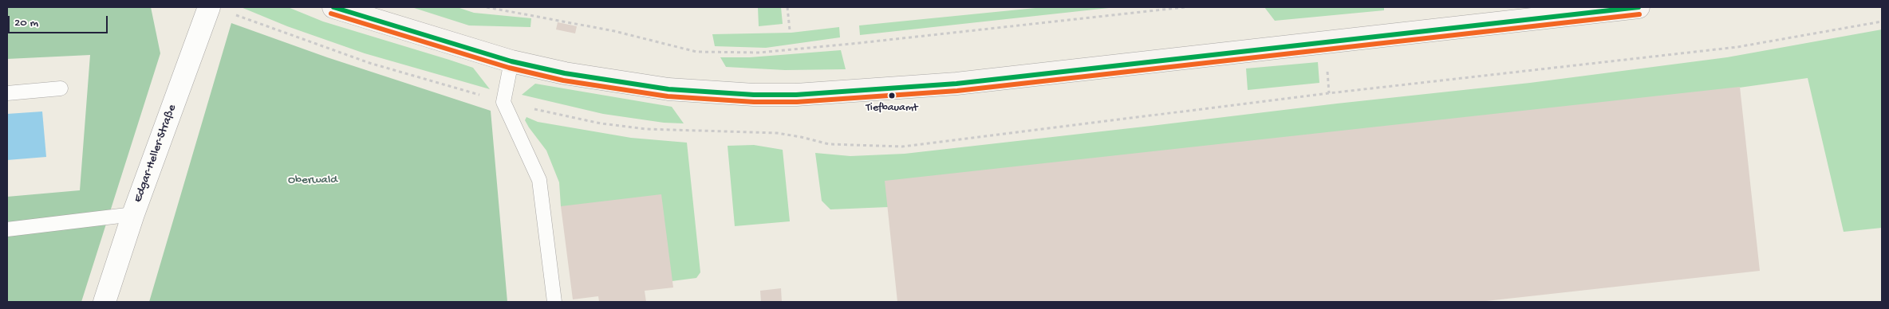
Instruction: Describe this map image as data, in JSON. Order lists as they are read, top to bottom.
{
  "streets": {
    "street": ["Edgar-Heller-Straße"]
  },
  "parks": ["Oberwald"],
  "places": ["Tiefbauamt"],
  "scale_bar": "20 m"
}
